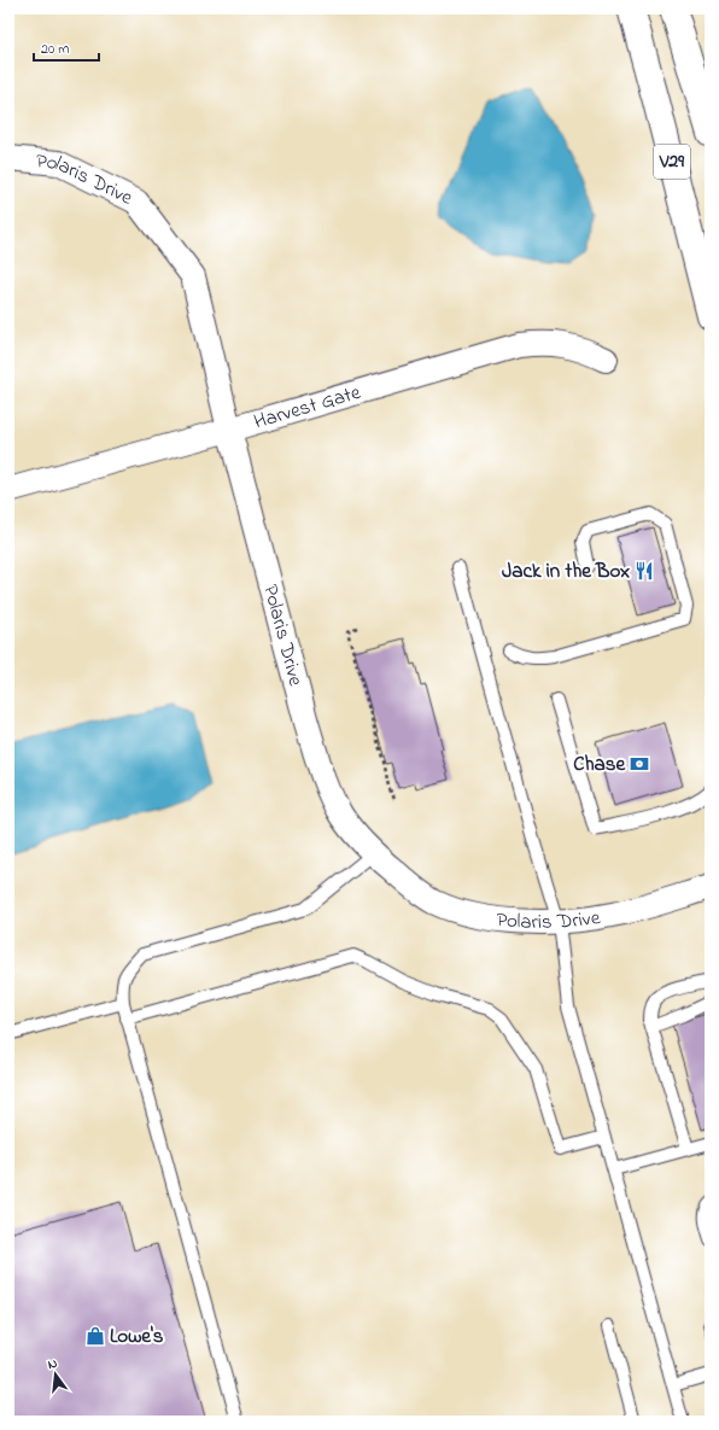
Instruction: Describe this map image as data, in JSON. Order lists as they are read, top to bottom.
{
  "streets": {
    "main road": ["V29"],
    "street": ["Polaris Drive", "Harvest Gate"]
  },
  "crossings": [
    ["Polaris Drive", "Harvest Gate"]
  ],
  "places": {
    "restaurant": ["Jack in the Box"],
    "bank": ["Chase"],
    "shop": ["Lowe's"]
  },
  "scale_bar": "20 m",
  "north": "top"
}
